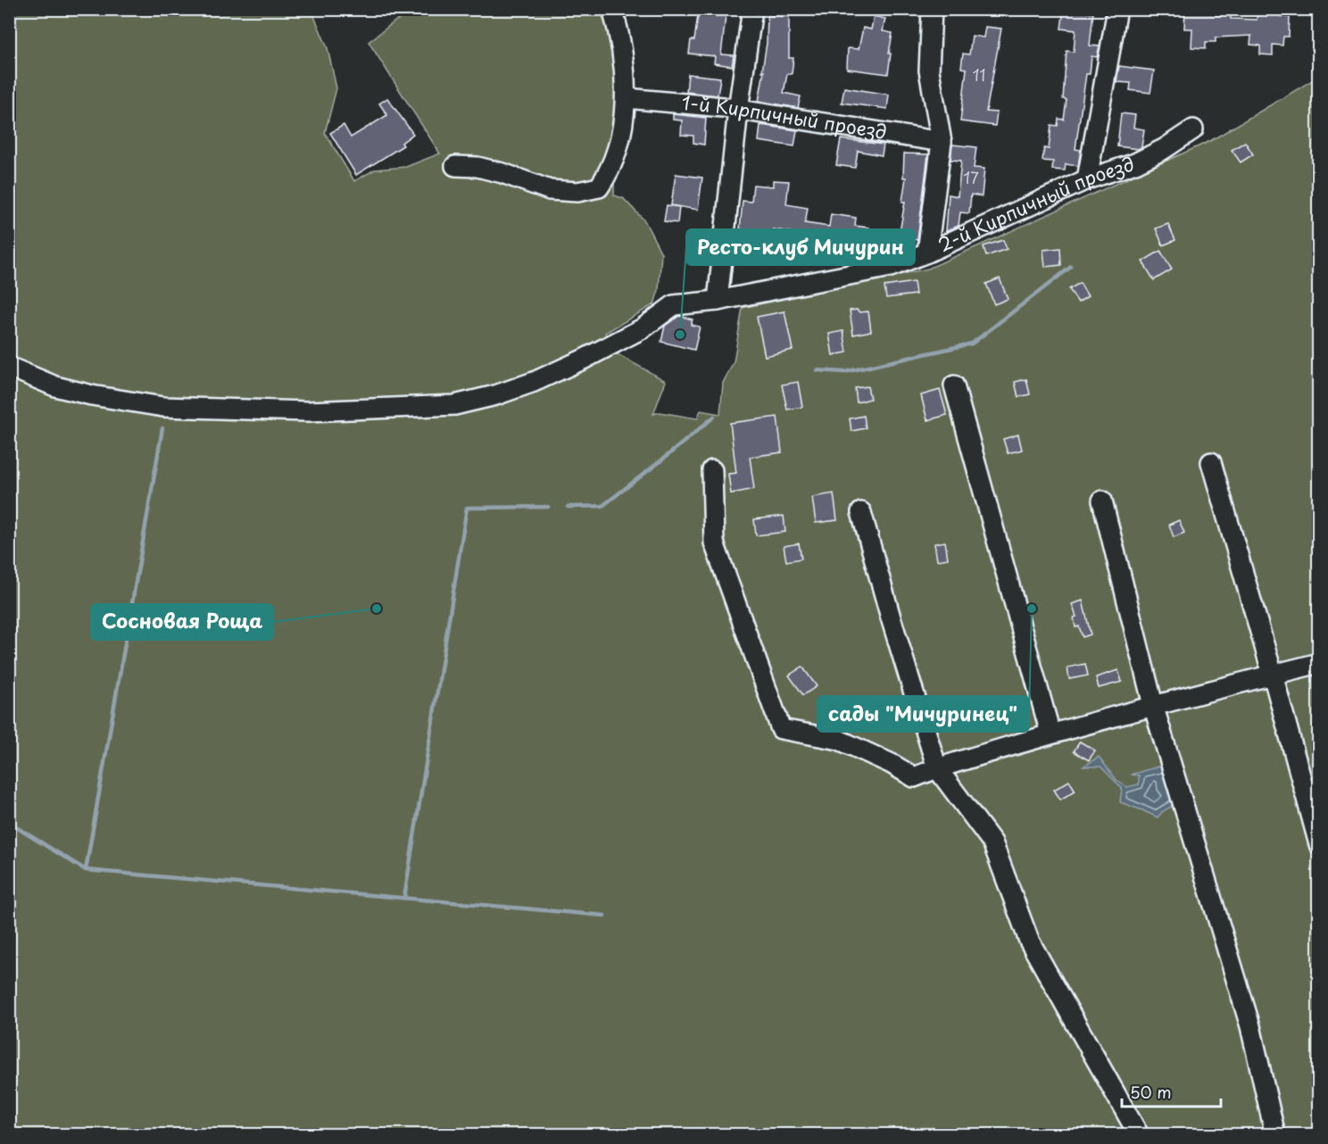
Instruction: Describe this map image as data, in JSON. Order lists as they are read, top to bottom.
{
  "streets": {
    "street": ["1-й Кирпичный проезд", "2-й Кирпичный проезд"]
  },
  "places": ["Ресто-клуб Мичурин", "Сосновая Роща", "сады \"Мичуринец\""],
  "house_numbers": ["11", "17"],
  "scale_bar": "50 m"
}
